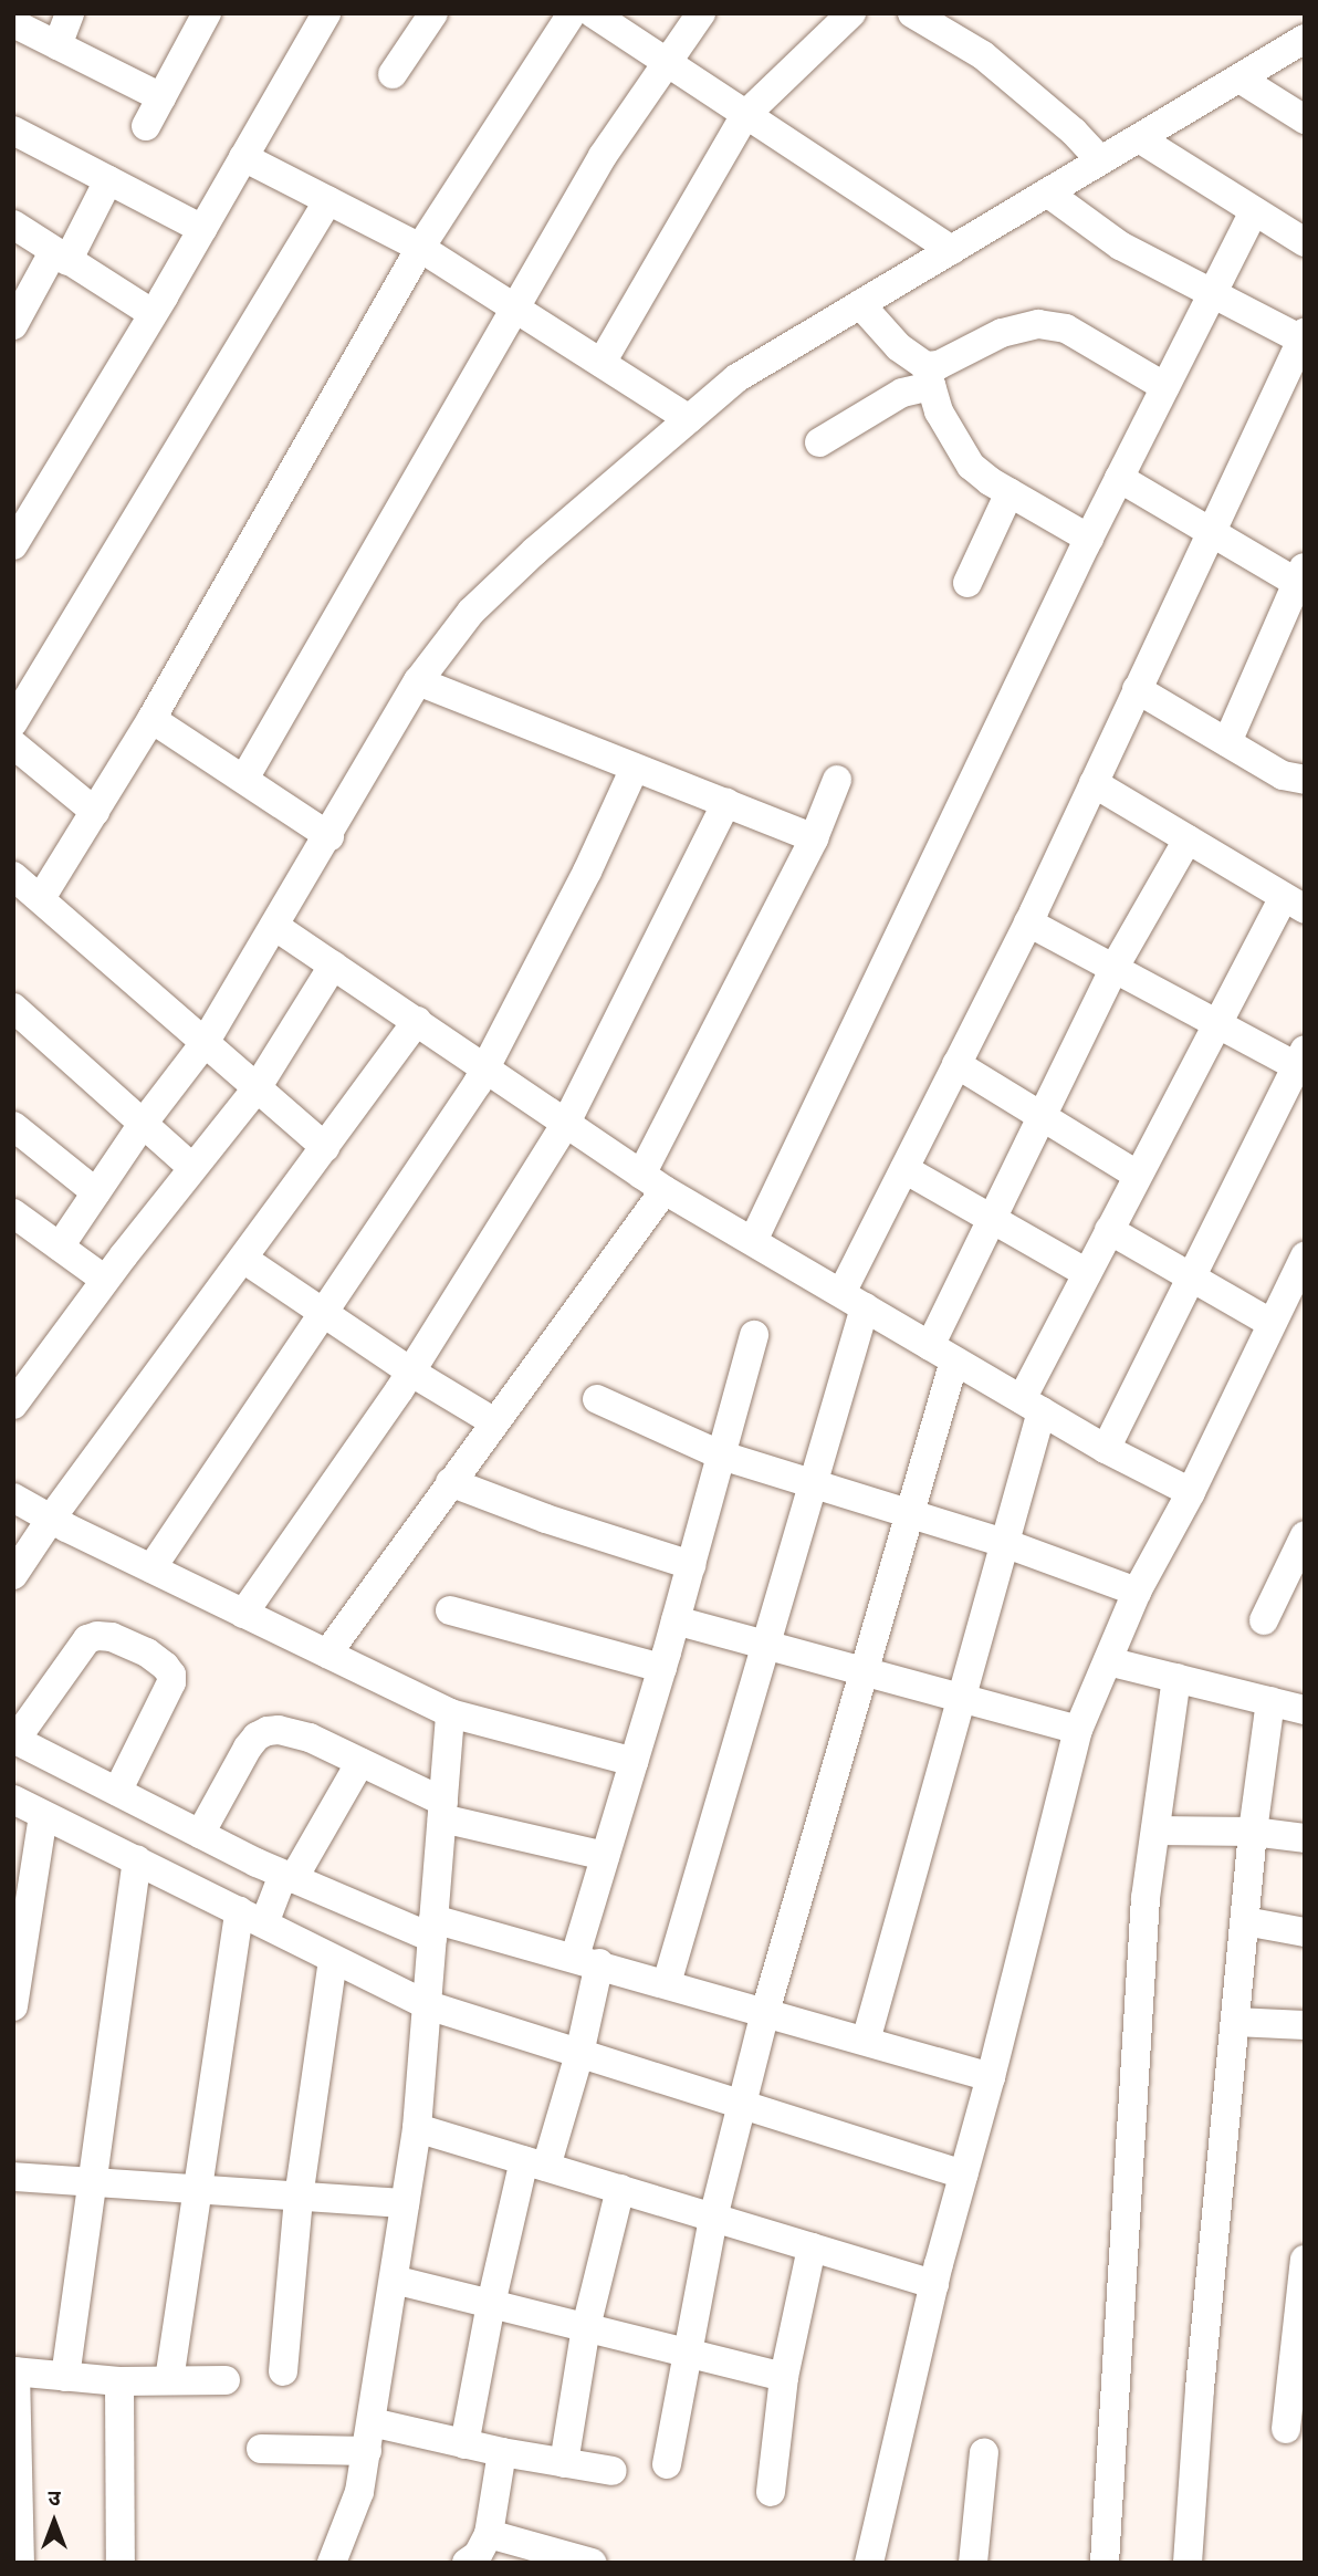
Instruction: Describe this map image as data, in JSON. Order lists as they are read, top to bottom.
{
  "north": "top"
}
